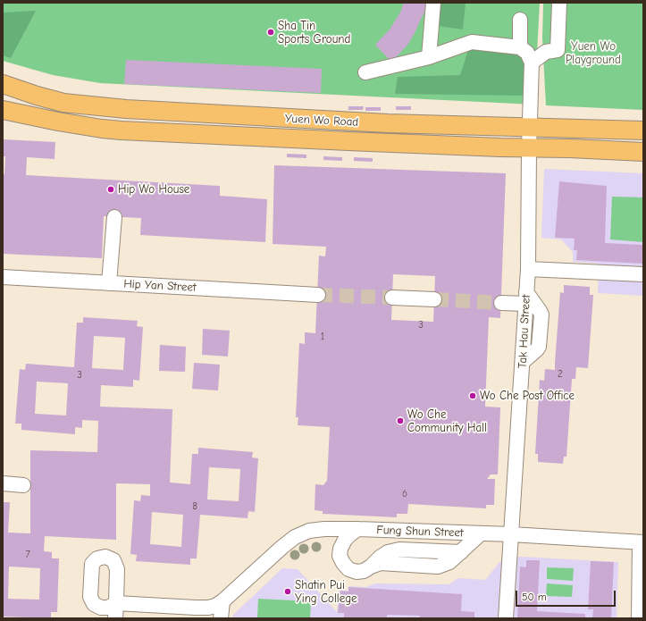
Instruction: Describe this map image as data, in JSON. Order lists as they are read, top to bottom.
{
  "streets": {
    "main road": ["Yuen Wo Road"],
    "street": ["Hip Yan Street", "Tak Hau Street", "Fung Shun Street"]
  },
  "crossings": [
    ["Yuen Wo Road", "Tak Hau Street"],
    ["Tak Hau Street", "Fung Shun Street"]
  ],
  "parks": ["Yuen Wo Playground"],
  "places": [
    "Sha Tin Sports Ground",
    "Hip Wo House",
    "Wo Che Post Office",
    "Wo Che Community Hall",
    "Shatin Pui Ying College"
  ],
  "house_numbers": [
    "3",
    "1",
    "2",
    "3",
    "6",
    "8",
    "7"
  ],
  "scale_bar": "50 m"
}
